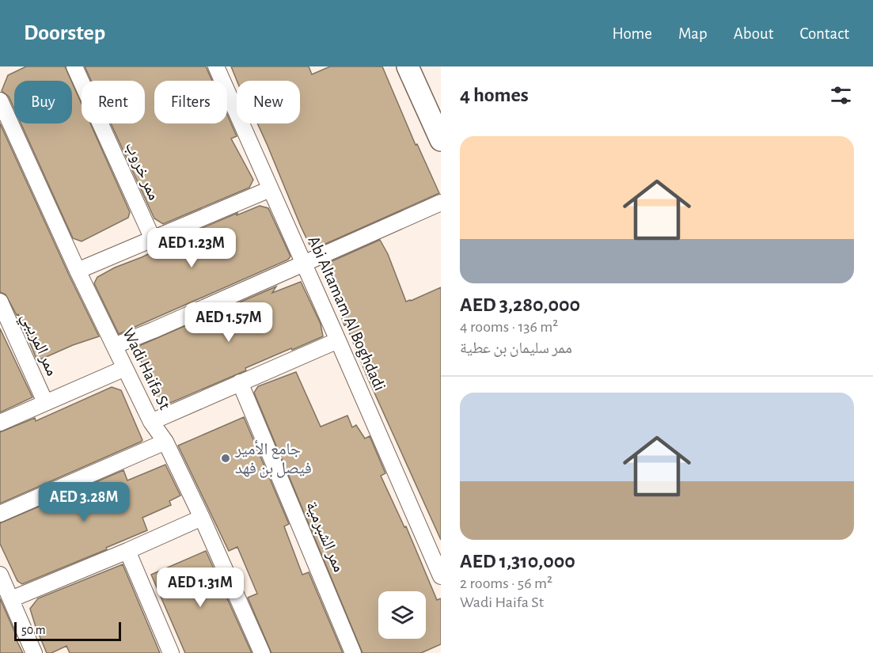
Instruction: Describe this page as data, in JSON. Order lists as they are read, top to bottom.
{
  "streets": {
    "street": [
      "ممر خروب",
      "Abi Altamam Al Boghdadi",
      "ممر المريبي",
      "Wadi Haifa St",
      "ممر الشبرمية"
    ]
  },
  "places": ["جامع الأمير فيصل بن فهد"],
  "scale_bar": "50 m",
  "page": {
    "header": "Doorstep",
    "nav": [
      "Home",
      "Map",
      "About",
      "Contact"
    ],
    "heading": "4 homes",
    "chip": [
      "Buy",
      "Rent",
      "Filters",
      "New"
    ],
    "list": [
      {
        "name": "AED 3,280,000",
        "note": "4 rooms · 136 m² · ممر سليمان بن عطية"
      },
      {
        "name": "AED 1,310,000",
        "note": "2 rooms · 56 m² · Wadi Haifa St"
      }
    ],
    "price": [
      "AED 1.23M",
      "AED 1.57M",
      "AED 3.28M",
      "AED 1.31M"
    ],
    "scale": "50 m"
  }
}
